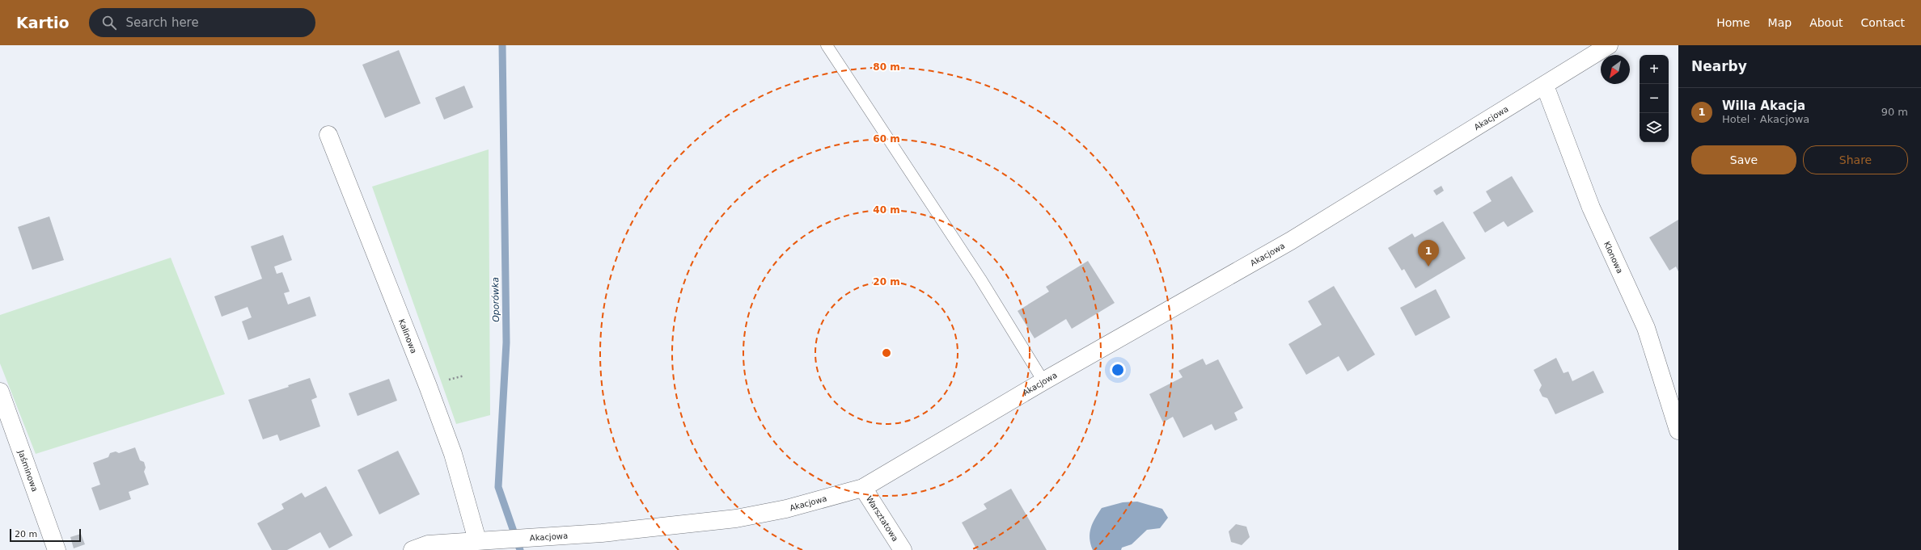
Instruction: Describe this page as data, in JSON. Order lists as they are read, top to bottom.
{
  "streets": {
    "street": [
      "Akacjowa",
      "Klonowa",
      "Kalinowa",
      "Jaśminowa",
      "Warsztatowa"
    ]
  },
  "crossings": [
    ["Akacjowa", "Klonowa"],
    ["Akacjowa", "Kalinowa"],
    ["Akacjowa", "Warsztatowa"]
  ],
  "water": ["Oporówka"],
  "scale_bar": "20 m",
  "north": "bottom left",
  "page": {
    "header": "Kartio",
    "search": "Search here",
    "nav": [
      "Home",
      "Map",
      "About",
      "Contact"
    ],
    "heading": "Nearby",
    "map_buttons": ["+", "−"],
    "list": [
      {
        "mark": "1",
        "name": "Willa Akacja",
        "note": "Hotel · Akacjowa",
        "value": "90 m"
      }
    ],
    "buttons": ["Save", "Share"],
    "pins": "1",
    "scale": "20 m"
  },
  "rings": [
    "80 m",
    "60 m",
    "40 m",
    "20 m"
  ]
}
